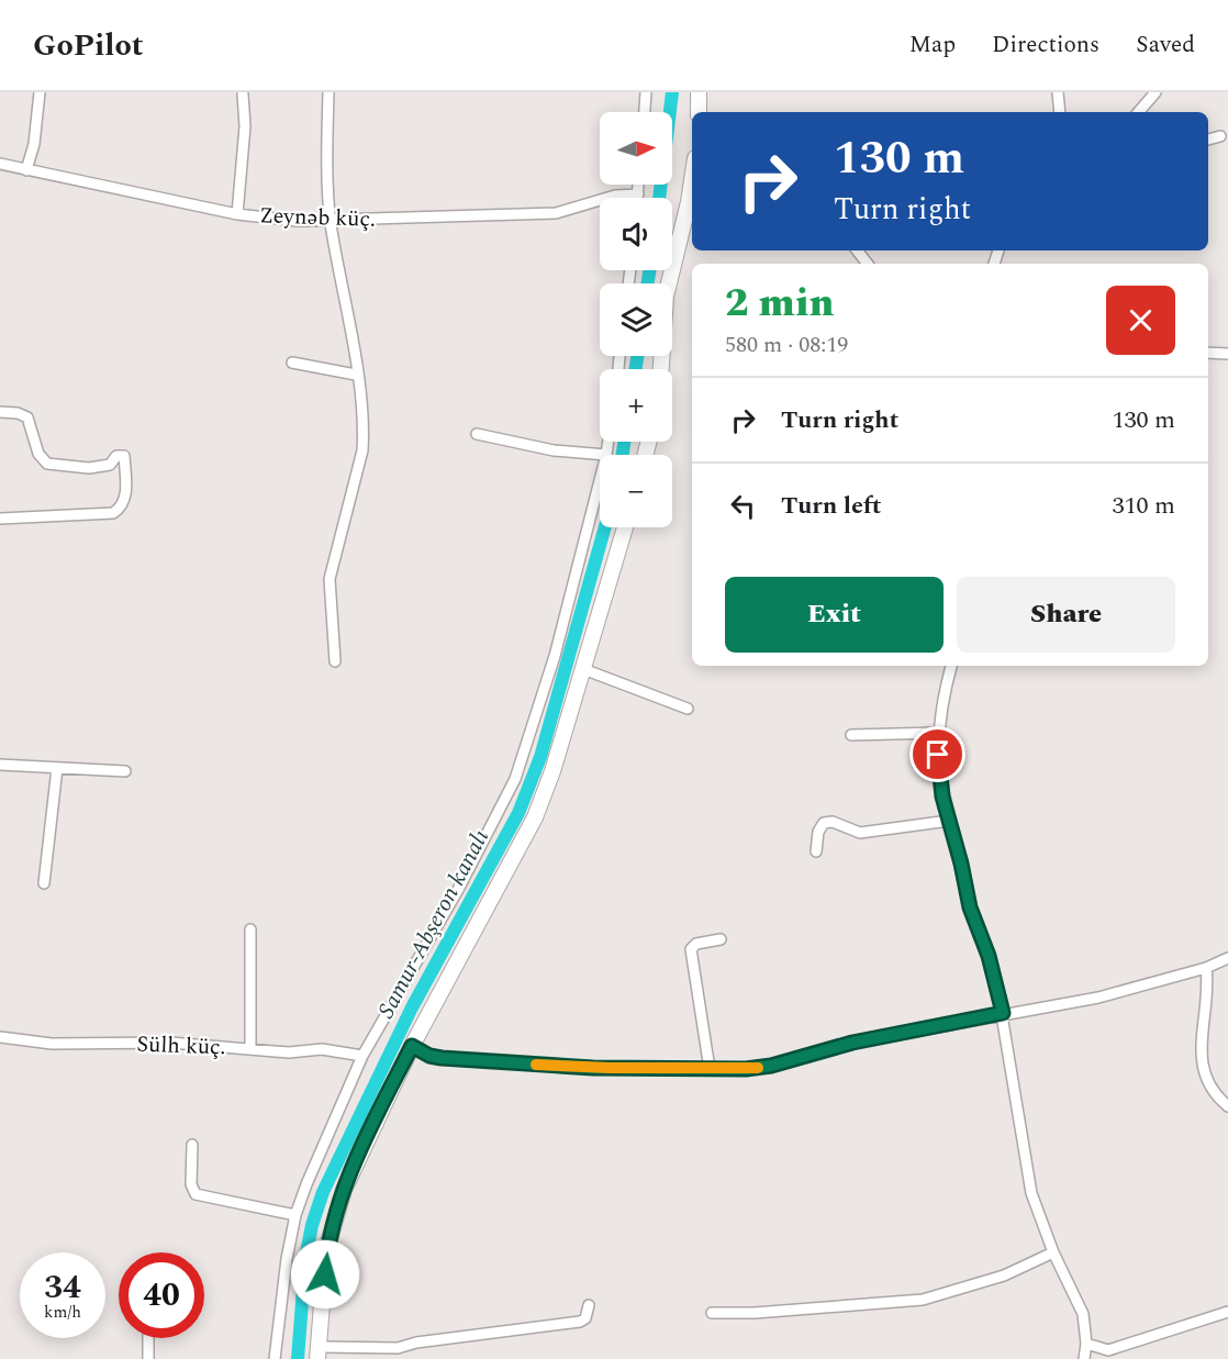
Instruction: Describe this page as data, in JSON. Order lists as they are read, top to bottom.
{
  "streets": {
    "street": ["Zeynəb küç.", "Sülh küç."]
  },
  "water": ["Samur-Abşeron kanalı"],
  "north": "right",
  "page": {
    "header": "GoPilot",
    "nav": ["Map", "Directions", "Saved"],
    "map_buttons": ["+", "−"],
    "turn": ["130 m", "Turn right"],
    "heading": ["2 min", "580 m · 08:19"],
    "list": [
      {
        "name": "Turn right",
        "value": "130 m"
      },
      {
        "name": "Turn left",
        "value": "310 m"
      }
    ],
    "buttons": ["Exit", "Share"],
    "speed": "34 km/h",
    "limit": "40"
  }
}
